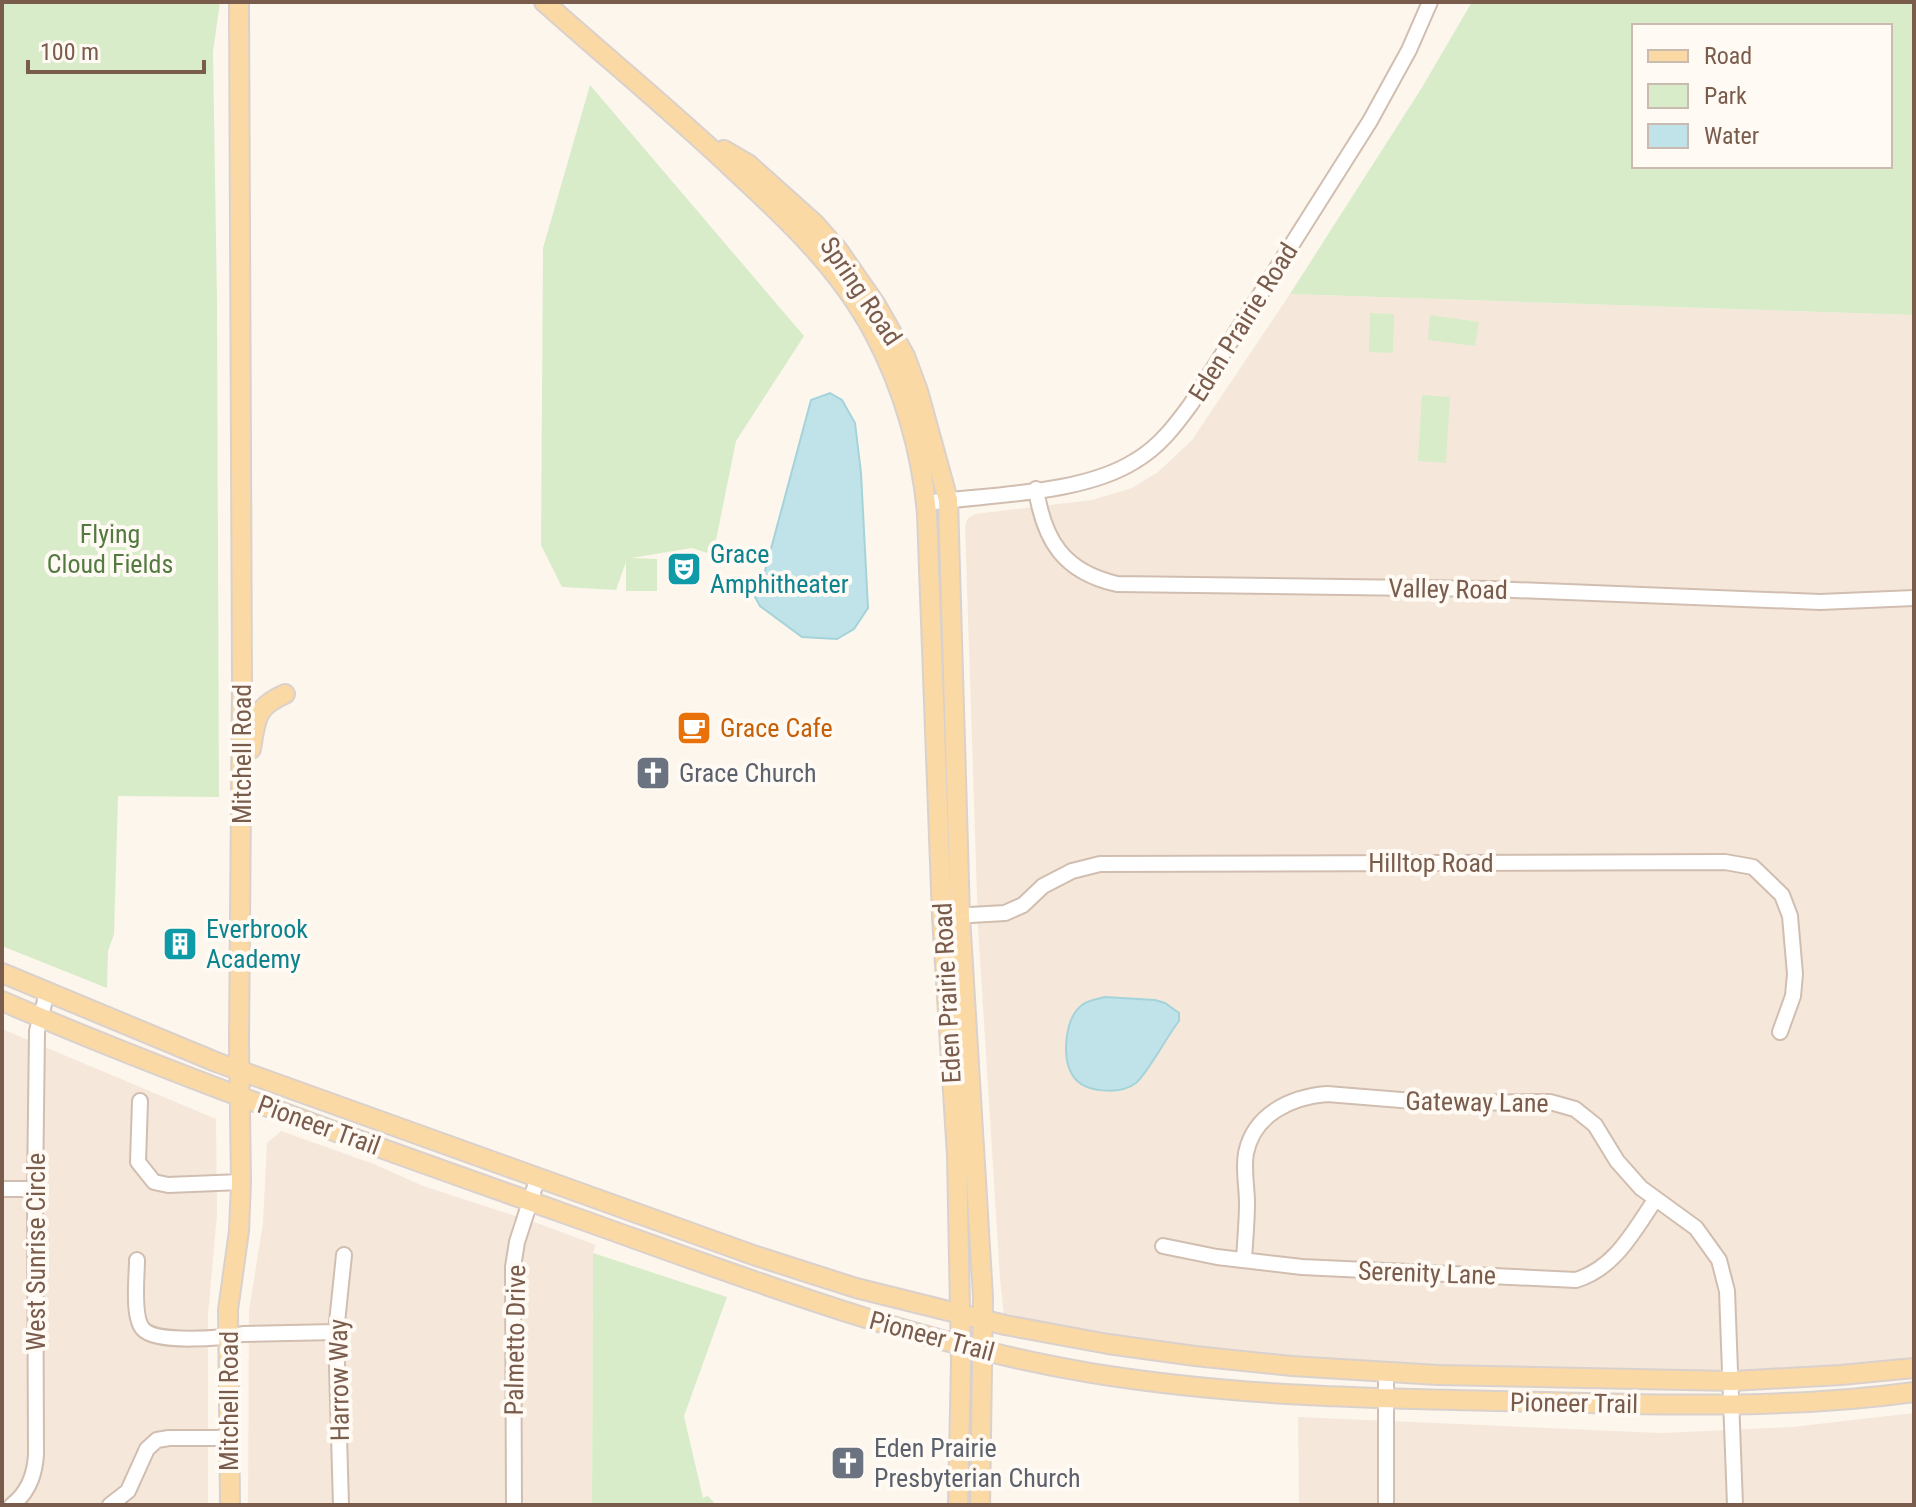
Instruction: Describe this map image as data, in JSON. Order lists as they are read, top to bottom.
{
  "streets": {
    "main road": [
      "Spring Road",
      "Eden Prairie Road",
      "Mitchell Road",
      "Pioneer Trail"
    ],
    "street": [
      "Valley Road",
      "Hilltop Road",
      "Gateway Lane",
      "West Sunrise Circle",
      "Serenity Lane",
      "Palmetto Drive",
      "Harrow Way"
    ]
  },
  "crossings": [
    ["Spring Road", "Eden Prairie Road"],
    ["Eden Prairie Road", "Valley Road"],
    ["Eden Prairie Road", "Hilltop Road"],
    ["Eden Prairie Road", "Pioneer Trail"],
    ["Mitchell Road", "Pioneer Trail"],
    ["Gateway Lane", "Pioneer Trail"],
    ["Gateway Lane", "Serenity Lane"],
    ["Pioneer Trail", "West Sunrise Circle"],
    ["Pioneer Trail", "Palmetto Drive"]
  ],
  "parks": ["Flying Cloud Fields"],
  "places": {
    "theatre": ["Grace Amphitheater"],
    "cafe": ["Grace Cafe"],
    "church": ["Grace Church", "Eden Prairie Presbyterian Church"],
    "building": ["Everbrook Academy"]
  },
  "legend": ["Road", "Park", "Water"],
  "scale_bar": "100 m"
}
